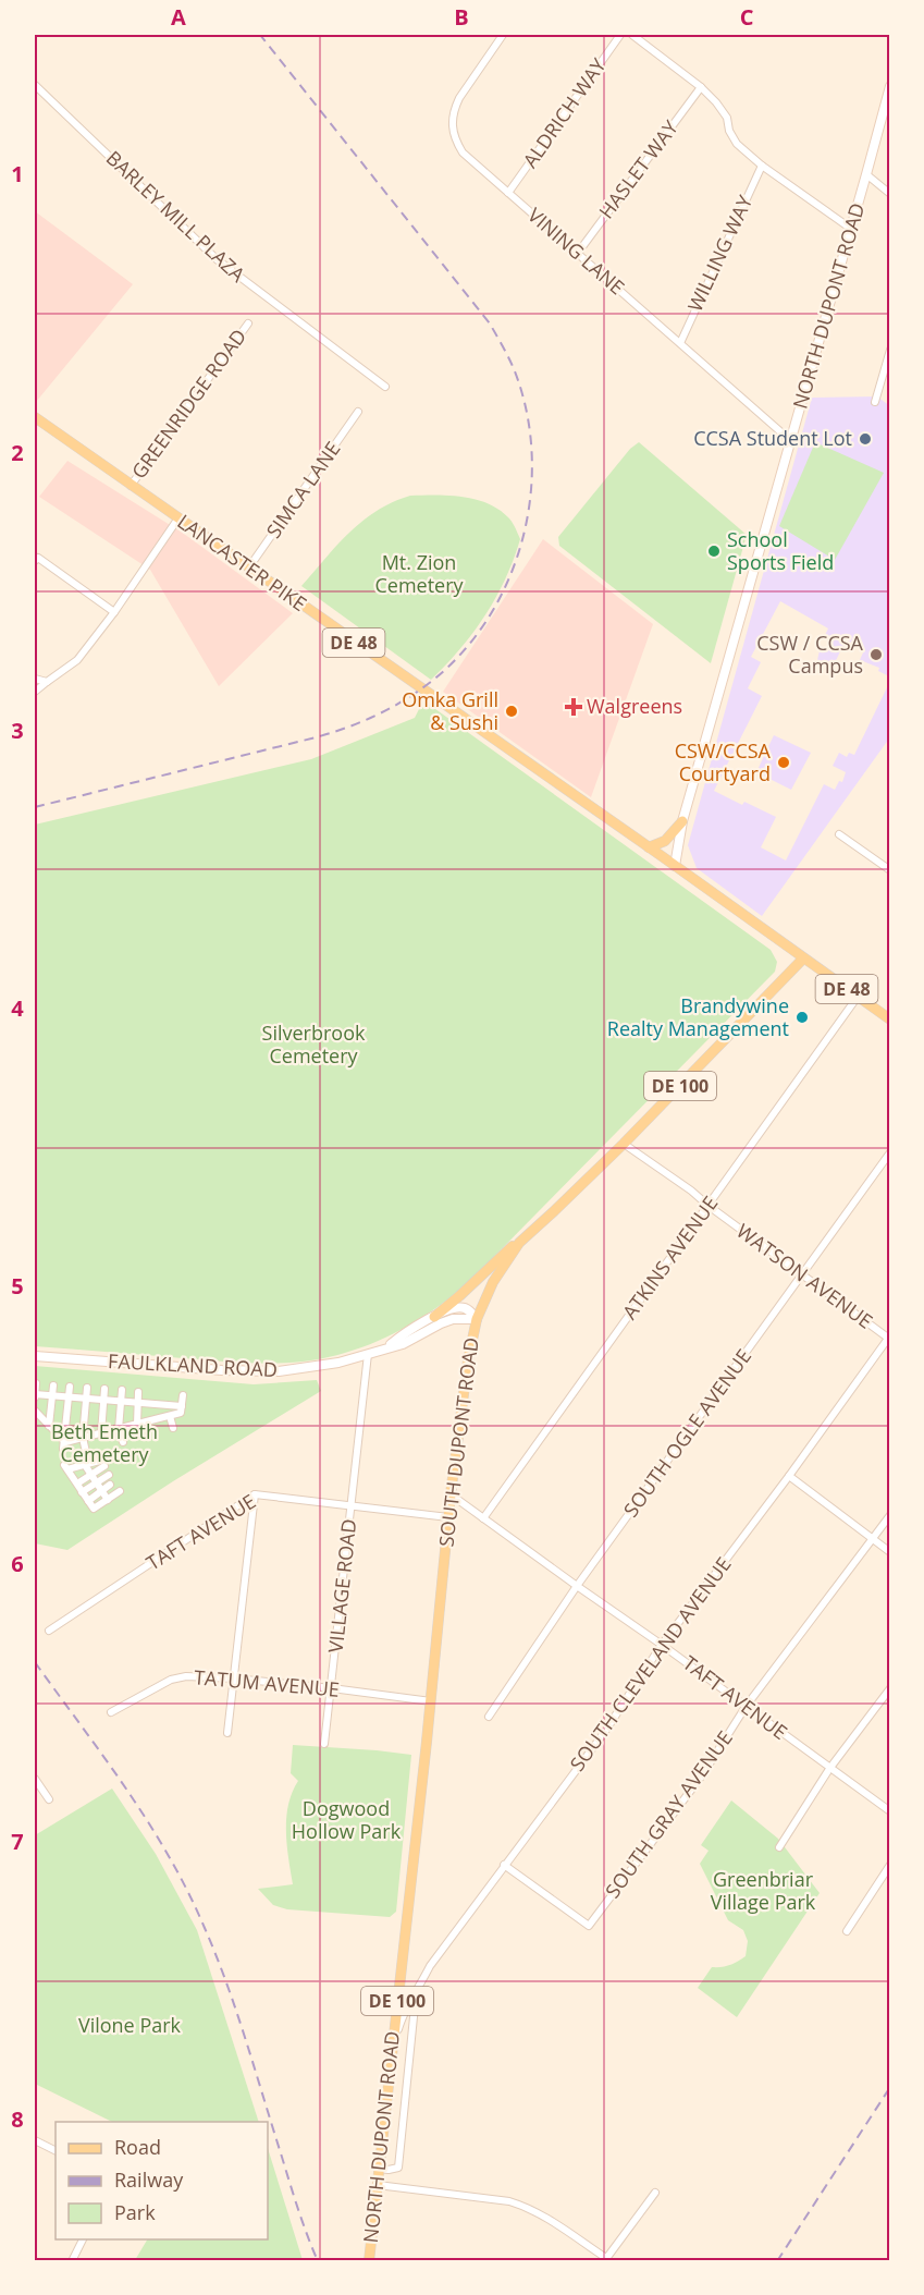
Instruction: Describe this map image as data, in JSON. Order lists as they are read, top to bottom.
{
  "streets": {
    "main road": [
      "NORTH DUPONT ROAD",
      "LANCASTER PIKE",
      "DE 48",
      "DE 100",
      "FAULKLAND ROAD",
      "SOUTH DUPONT ROAD"
    ],
    "street": [
      "ALDRICH WAY",
      "HASLET WAY",
      "BARLEY MILL PLAZA",
      "VINING LANE",
      "WILLING WAY",
      "GREENRIDGE ROAD",
      "SIMCA LANE",
      "ATKINS AVENUE",
      "WATSON AVENUE",
      "SOUTH OGLE AVENUE",
      "TAFT AVENUE",
      "VILLAGE ROAD",
      "SOUTH CLEVELAND AVENUE",
      "TATUM AVENUE",
      "SOUTH GRAY AVENUE"
    ]
  },
  "crossings": [
    ["ALDRICH WAY", "VINING LANE"],
    ["HASLET WAY", "VINING LANE"],
    ["VINING LANE", "WILLING WAY"],
    ["VINING LANE", "NORTH DUPONT ROAD"],
    ["NORTH DUPONT ROAD", "LANCASTER PIKE"],
    ["NORTH DUPONT ROAD", "DE 48"],
    ["NORTH DUPONT ROAD", "SOUTH DUPONT ROAD"],
    ["NORTH DUPONT ROAD", "SOUTH CLEVELAND AVENUE"],
    ["GREENRIDGE ROAD", "LANCASTER PIKE"],
    ["SIMCA LANE", "LANCASTER PIKE"],
    ["LANCASTER PIKE", "DE 48"],
    ["DE 48", "ATKINS AVENUE"],
    ["DE 48", "SOUTH DUPONT ROAD"],
    ["ATKINS AVENUE", "WATSON AVENUE"],
    ["ATKINS AVENUE", "TAFT AVENUE"],
    ["WATSON AVENUE", "SOUTH OGLE AVENUE"],
    ["WATSON AVENUE", "SOUTH DUPONT ROAD"],
    ["WATSON AVENUE", "SOUTH CLEVELAND AVENUE"],
    ["FAULKLAND ROAD", "SOUTH DUPONT ROAD"],
    ["FAULKLAND ROAD", "VILLAGE ROAD"],
    ["SOUTH OGLE AVENUE", "TAFT AVENUE"],
    ["SOUTH DUPONT ROAD", "TAFT AVENUE"],
    ["SOUTH DUPONT ROAD", "TATUM AVENUE"],
    ["TAFT AVENUE", "VILLAGE ROAD"],
    ["TAFT AVENUE", "SOUTH CLEVELAND AVENUE"],
    ["TAFT AVENUE", "SOUTH GRAY AVENUE"],
    ["VILLAGE ROAD", "TATUM AVENUE"],
    ["SOUTH CLEVELAND AVENUE", "SOUTH GRAY AVENUE"]
  ],
  "parks": [
    "Mt. Zion Cemetery",
    "Silverbrook Cemetery",
    "Beth Emeth Cemetery",
    "Dogwood Hollow Park",
    "Greenbriar Village Park",
    "Vilone Park"
  ],
  "places": {
    "other": [
      "CCSA Student Lot",
      "School Sports Field",
      "CSW / CCSA Campus",
      "Omka Grill & Sushi",
      "CSW/CCSA Courtyard",
      "Brandywine Realty Management"
    ],
    "health": ["Walgreens"]
  },
  "legend": ["Road", "Railway", "Park"],
  "grid": {
    "columns": ["A", "B", "C"],
    "rows": [
      "1",
      "2",
      "3",
      "4",
      "5",
      "6",
      "7",
      "8"
    ]
  }
}
